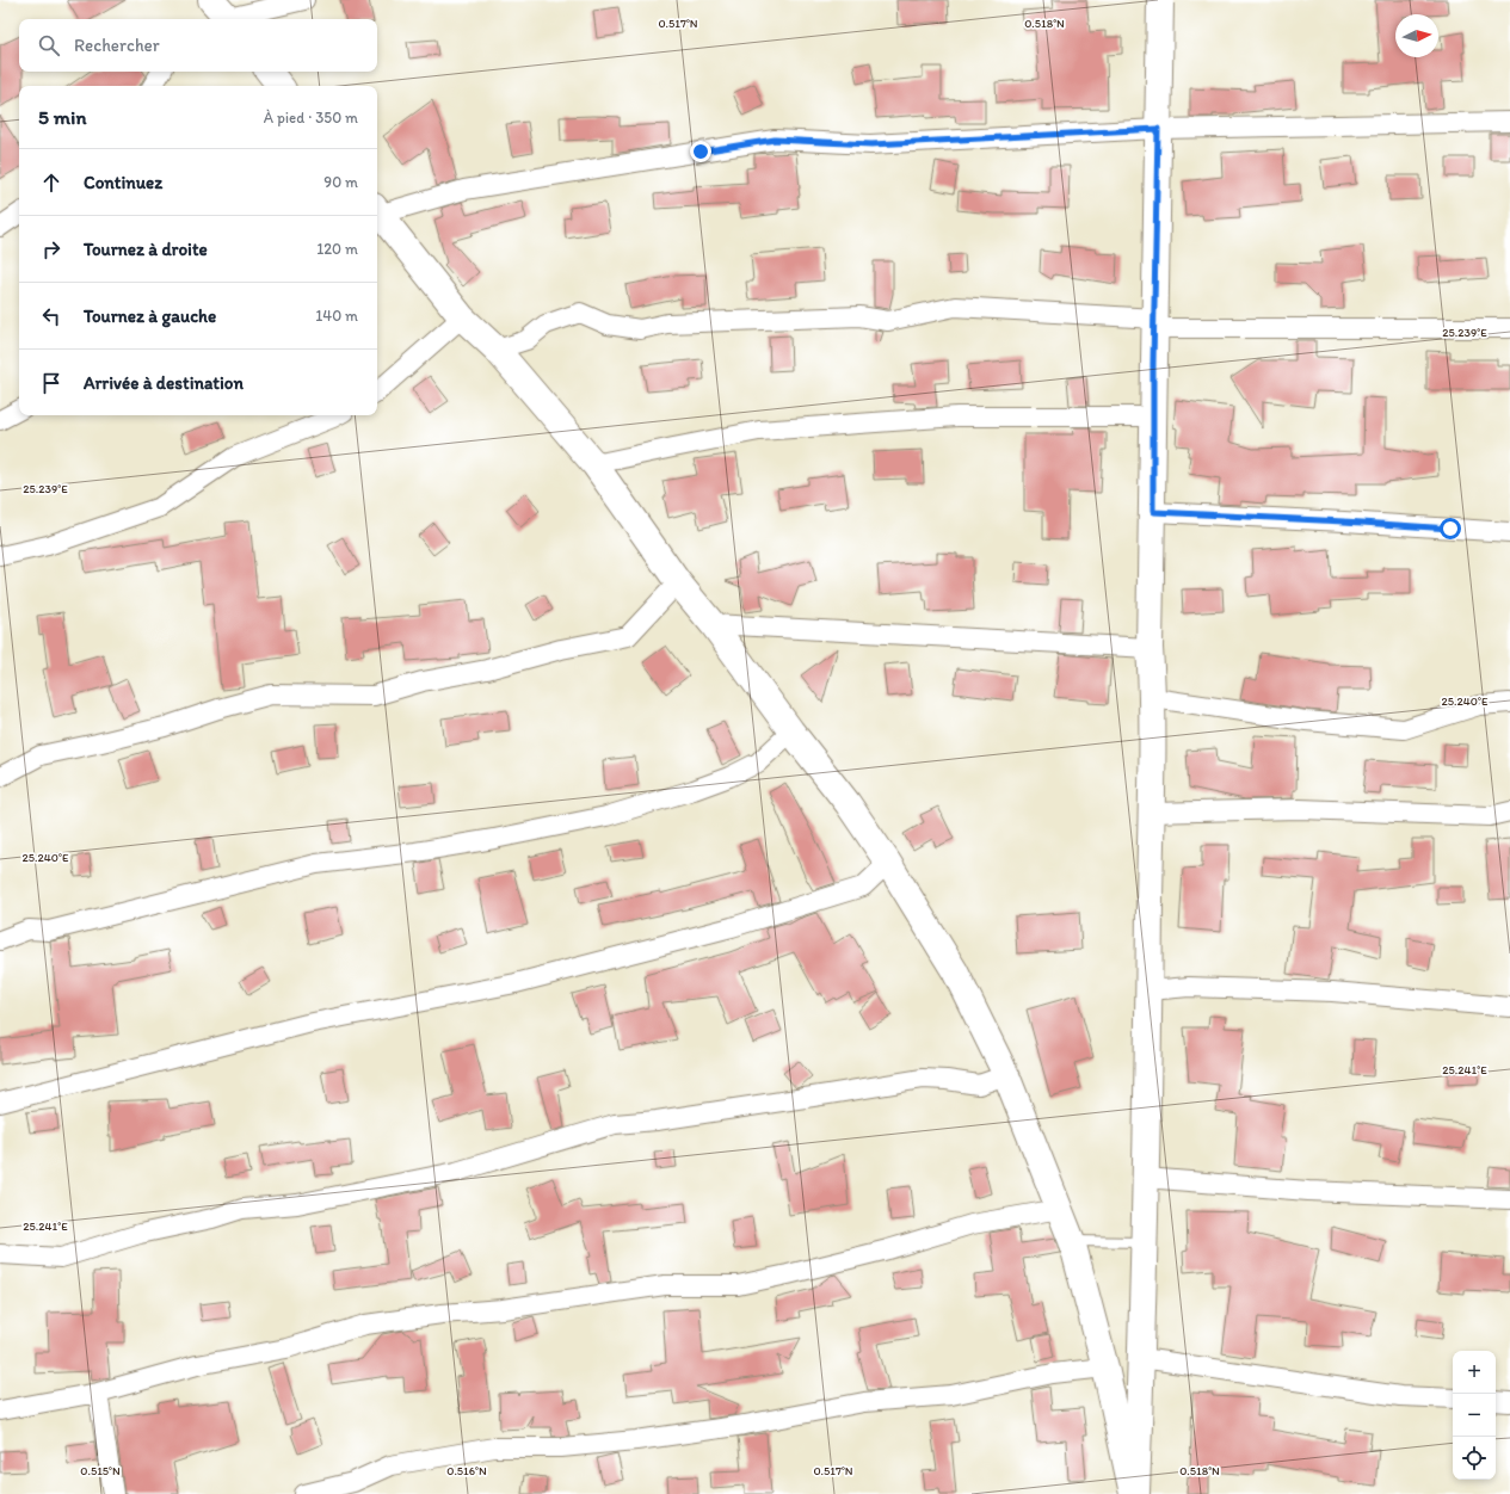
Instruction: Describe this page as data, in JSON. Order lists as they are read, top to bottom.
{
  "north": "right",
  "page": {
    "search": "Rechercher",
    "heading": ["5 min", "À pied · 350 m"],
    "list": [
      ["Continuez", "90 m"],
      ["Tournez à droite", "120 m"],
      ["Tournez à gauche", "140 m"],
      "Arrivée à destination"
    ],
    "map_buttons": ["+", "−"]
  },
  "coordinates": [
    "0.517°N",
    "0.518°N",
    "25.239°E",
    "25.240°E",
    "25.241°E",
    "0.515°N",
    "0.516°N"
  ]
}
